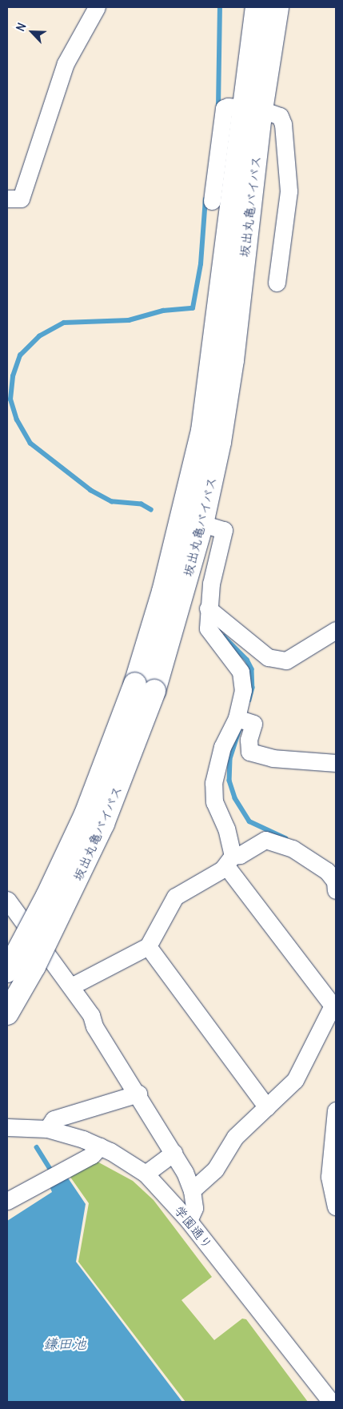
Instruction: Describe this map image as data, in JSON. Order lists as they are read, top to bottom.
{
  "streets": {
    "highway": ["坂出丸亀バイパス"],
    "street": ["学園通り"]
  },
  "water": ["鎌田池"],
  "north": "top left"
}
